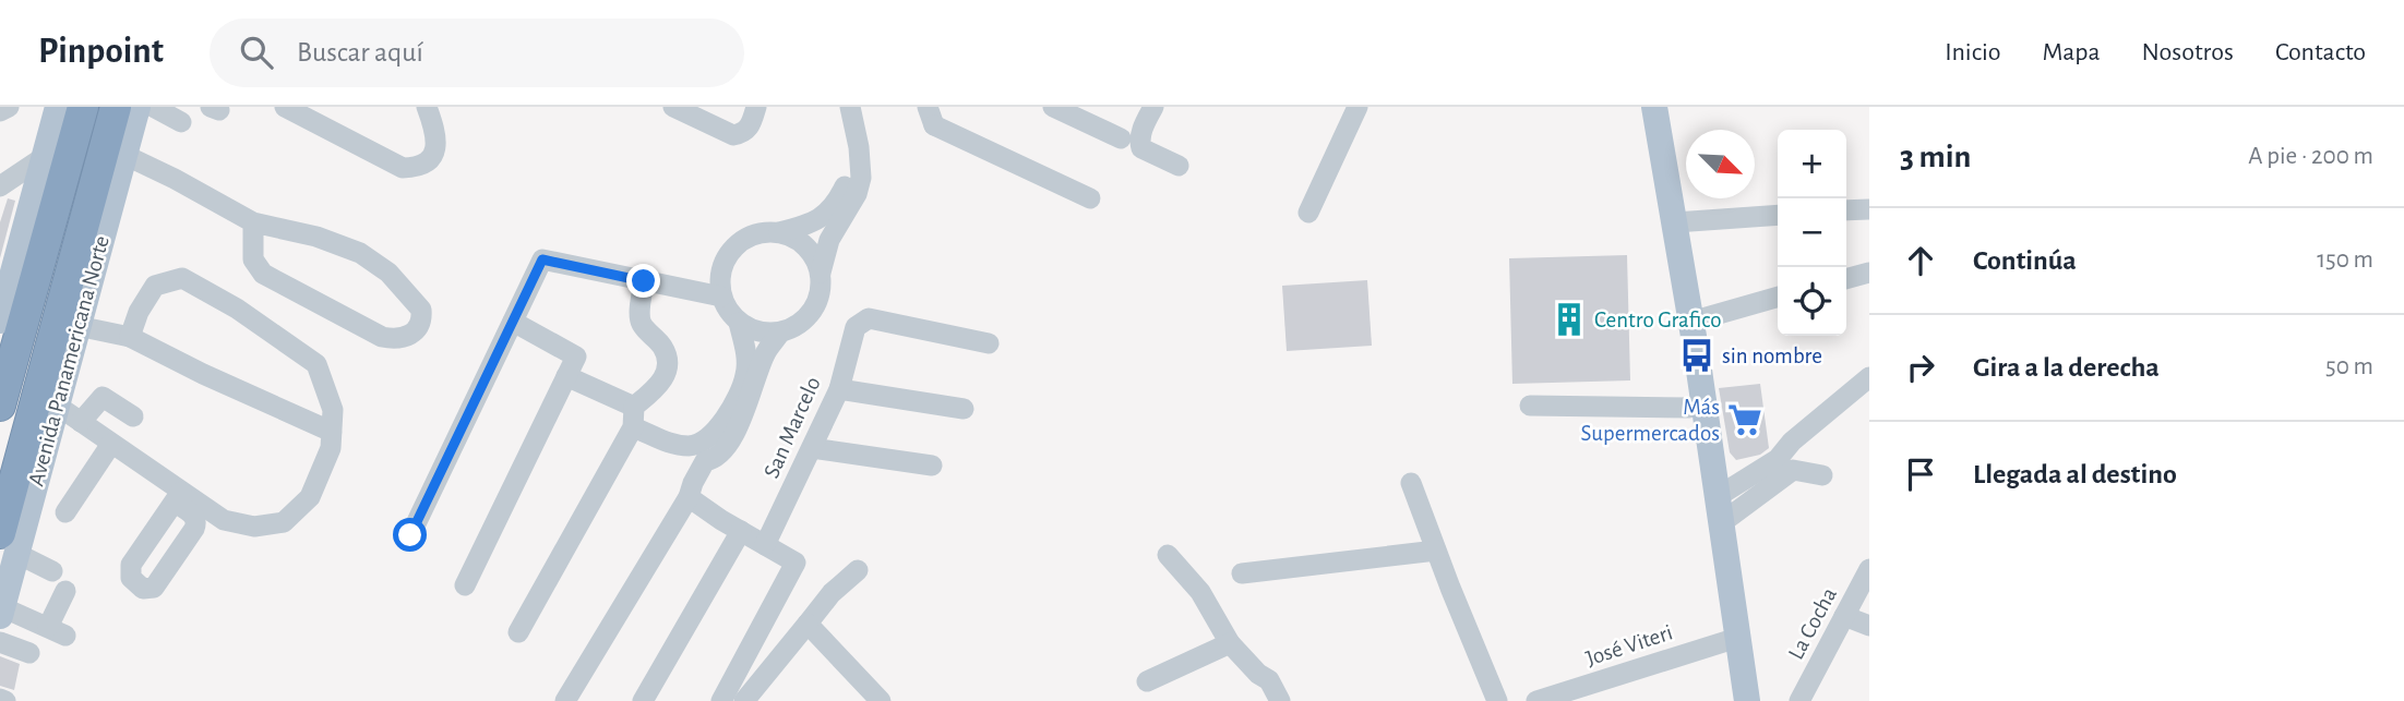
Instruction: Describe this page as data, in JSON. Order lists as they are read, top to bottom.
{
  "streets": {
    "highway": ["Avenida Panamericana Norte"],
    "street": ["San Marcelo", "La Cocha", "José Viteri"]
  },
  "places": {
    "building": ["Centro Grafico"],
    "bus stop": ["sin nombre"],
    "supermarket": ["Más Supermercados"]
  },
  "north": "bottom right",
  "page": {
    "header": "Pinpoint",
    "search": "Buscar aquí",
    "nav": [
      "Inicio",
      "Mapa",
      "Nosotros",
      "Contacto"
    ],
    "heading": ["3 min", "A pie · 200 m"],
    "map_buttons": ["+", "−"],
    "list": [
      ["Continúa", "150 m"],
      ["Gira a la derecha", "50 m"],
      "Llegada al destino"
    ]
  }
}
